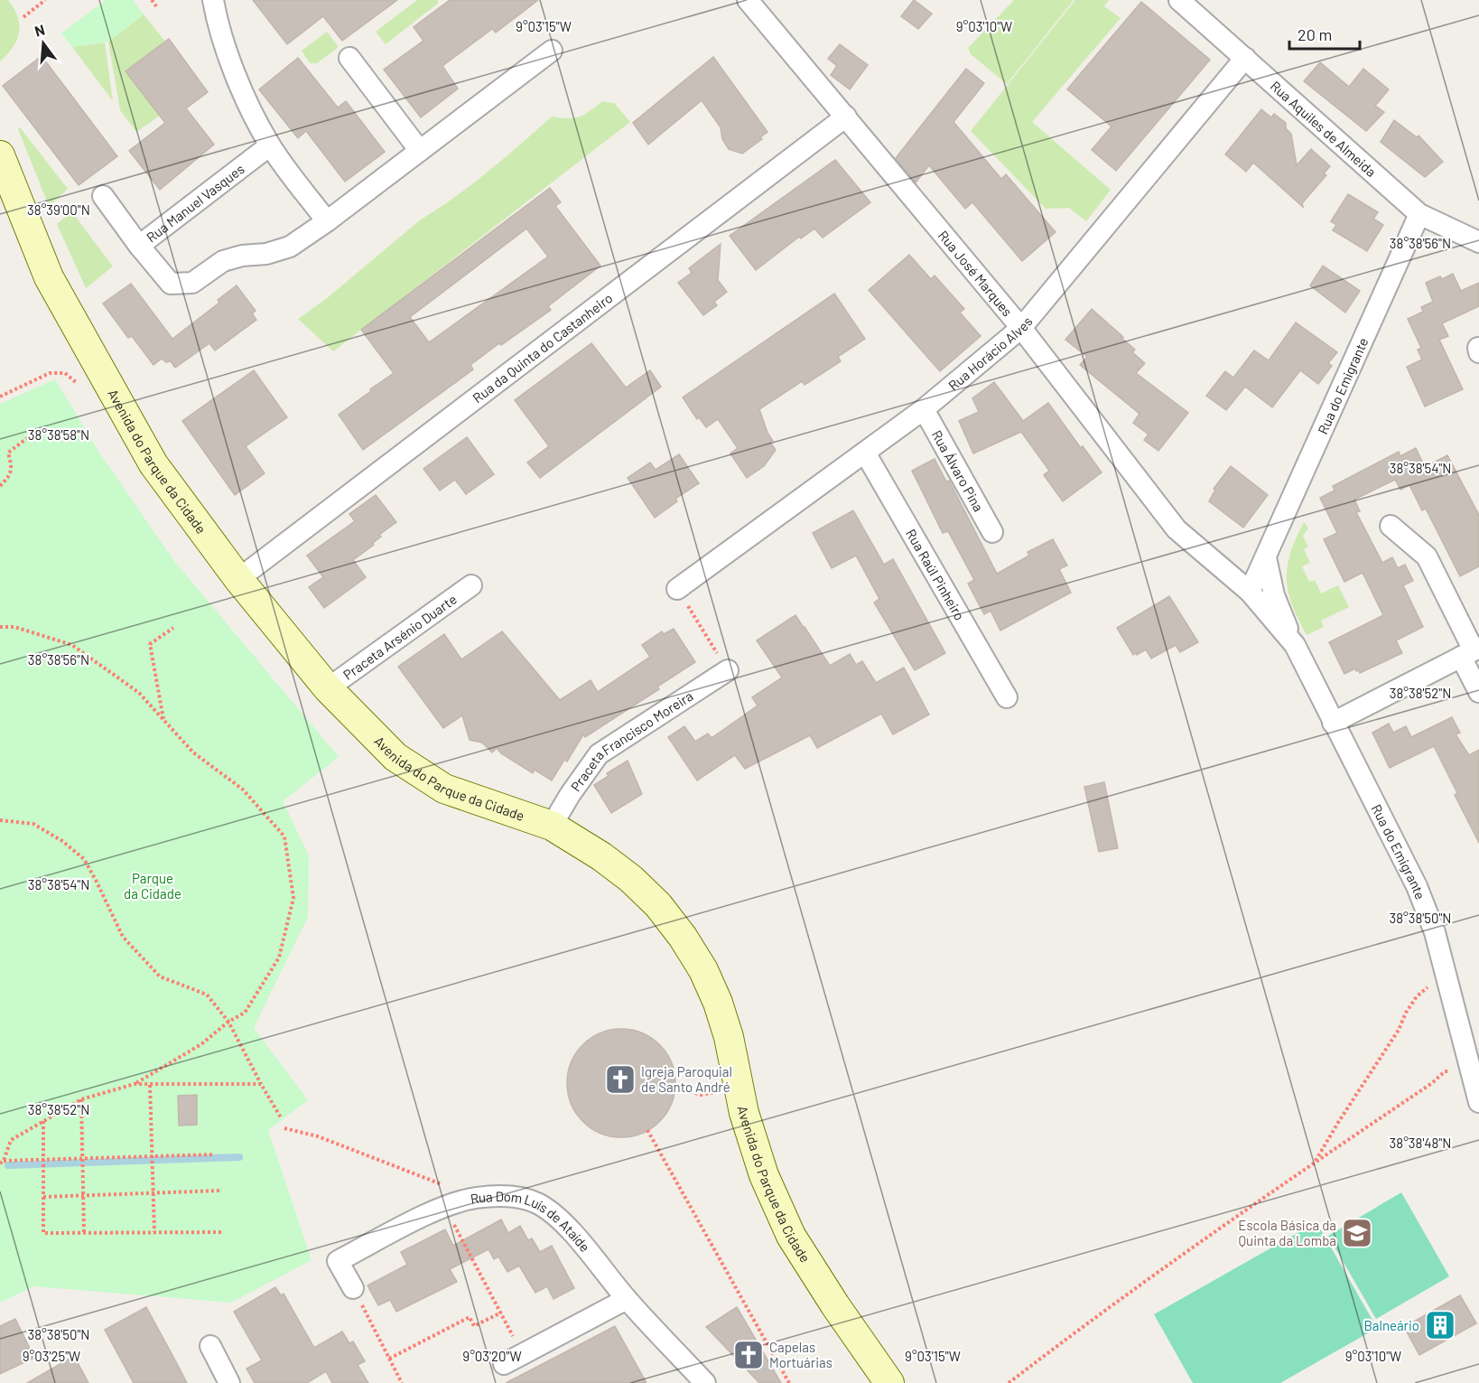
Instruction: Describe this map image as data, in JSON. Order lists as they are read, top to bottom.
{
  "streets": {
    "street": [
      "Rua Aquiles de Almeida",
      "Rua Manuel Vasques",
      "Rua José Marques",
      "Rua da Quinta do Castanheiro",
      "Rua Horácio Alves",
      "Rua do Emigrante",
      "Avenida do Parque da Cidade",
      "Rua Álvaro Pina",
      "Rua Raúl Pinheiro",
      "Praceta Arsénio Duarte",
      "Praceta Francisco Moreira",
      "Rua Dom Luís de Ataíde"
    ]
  },
  "crossings": [
    ["Rua Aquiles de Almeida", "Rua Horácio Alves"],
    ["Rua Aquiles de Almeida", "Rua do Emigrante"],
    ["Rua José Marques", "Rua da Quinta do Castanheiro"],
    ["Rua José Marques", "Rua Horácio Alves"],
    ["Rua José Marques", "Rua do Emigrante"],
    ["Rua da Quinta do Castanheiro", "Avenida do Parque da Cidade"],
    ["Rua Horácio Alves", "Rua Álvaro Pina"],
    ["Rua Horácio Alves", "Rua Raúl Pinheiro"],
    ["Avenida do Parque da Cidade", "Praceta Arsénio Duarte"],
    ["Avenida do Parque da Cidade", "Praceta Francisco Moreira"]
  ],
  "parks": ["Parque da Cidade"],
  "places": {
    "church": ["Igreja Paroquial de Santo André", "Capelas Mortuárias"],
    "school or university": ["Escola Básica da Quinta da Lomba"],
    "building": ["Balneário"]
  },
  "scale_bar": "20 m",
  "north": "top",
  "coordinates": [
    "9°03'15\"W",
    "9°03'10\"W",
    "38°39'00\"N",
    "38°38'56\"N",
    "38°38'58\"N",
    "38°38'54\"N",
    "38°38'52\"N",
    "38°38'50\"N",
    "38°38'48\"N",
    "9°03'25\"W",
    "9°03'20\"W"
  ]
}
